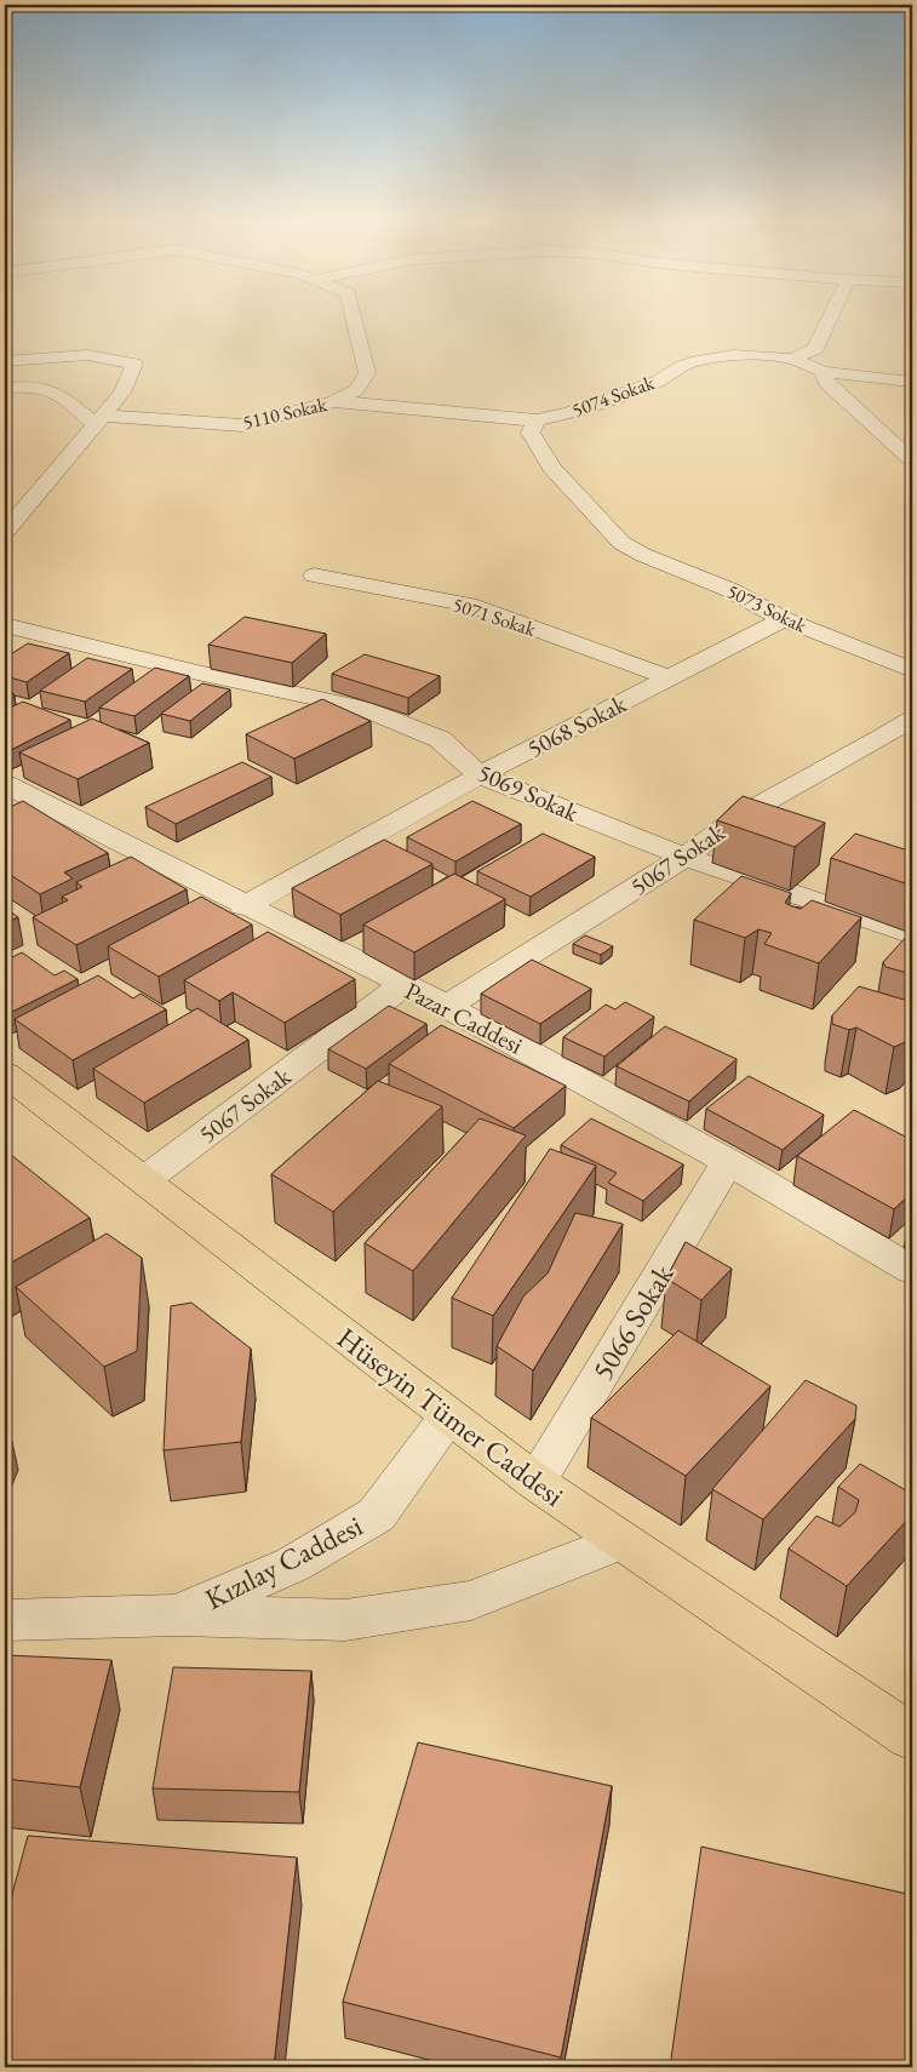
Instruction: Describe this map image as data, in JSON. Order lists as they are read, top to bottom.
{
  "streets": {
    "main road": ["Hüseyin Tümer Caddesi"],
    "street": [
      "5074 Sokak",
      "5110 Sokak",
      "5073 Sokak",
      "5071 Sokak",
      "5068 Sokak",
      "5069 Sokak",
      "5067 Sokak",
      "Pazar Caddesi",
      "5066 Sokak",
      "Kızılay Caddesi"
    ]
  },
  "crossings": [
    ["5074 Sokak", "5110 Sokak"],
    ["5074 Sokak", "5073 Sokak"],
    ["5110 Sokak", "5073 Sokak"],
    ["5073 Sokak", "5068 Sokak"],
    ["5071 Sokak", "5068 Sokak"],
    ["5068 Sokak", "5069 Sokak"],
    ["5068 Sokak", "Pazar Caddesi"],
    ["5069 Sokak", "5067 Sokak"],
    ["5067 Sokak", "Pazar Caddesi"],
    ["5067 Sokak", "Hüseyin Tümer Caddesi"],
    ["Pazar Caddesi", "5066 Sokak"],
    ["5066 Sokak", "Hüseyin Tümer Caddesi"],
    ["Hüseyin Tümer Caddesi", "Kızılay Caddesi"]
  ]
}
